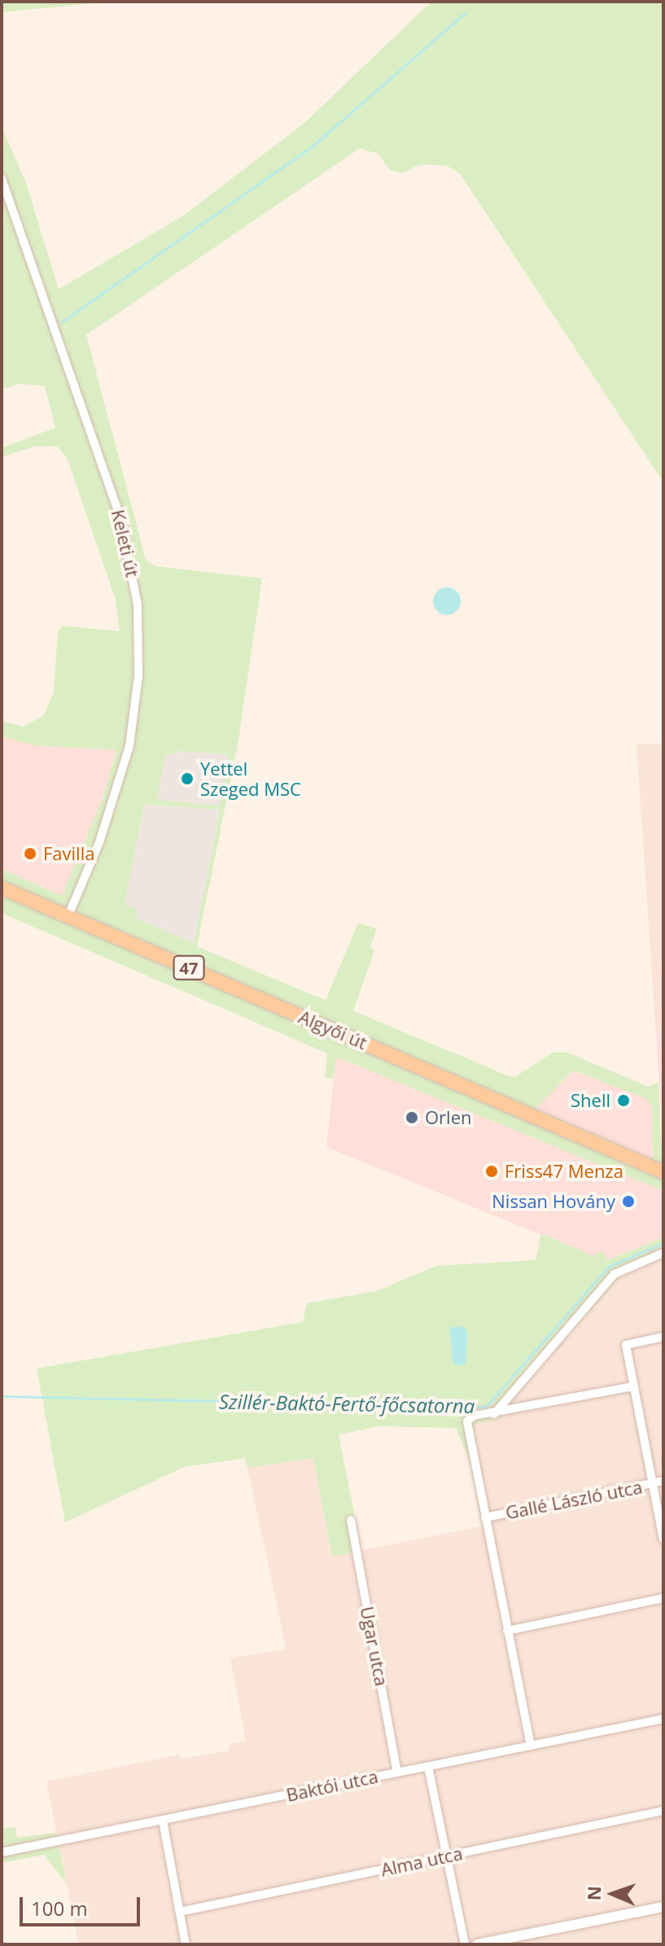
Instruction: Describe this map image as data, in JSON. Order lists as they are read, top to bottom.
{
  "streets": {
    "main road": ["47", "Algyői út"],
    "street": [
      "Keleti út",
      "Gallé László utca",
      "Ugar utca",
      "Baktói utca",
      "Alma utca"
    ]
  },
  "crossings": [
    ["Keleti út", "Algyői út"],
    ["Ugar utca", "Baktói utca"]
  ],
  "water": ["Szillér-Baktó-Fertő-főcsatorna"],
  "places": [
    "Yettel Szeged MSC",
    "Favilla",
    "Shell",
    "Orlen",
    "Friss47 Menza",
    "Nissan Hovány"
  ],
  "scale_bar": "100 m",
  "north": "left"
}
